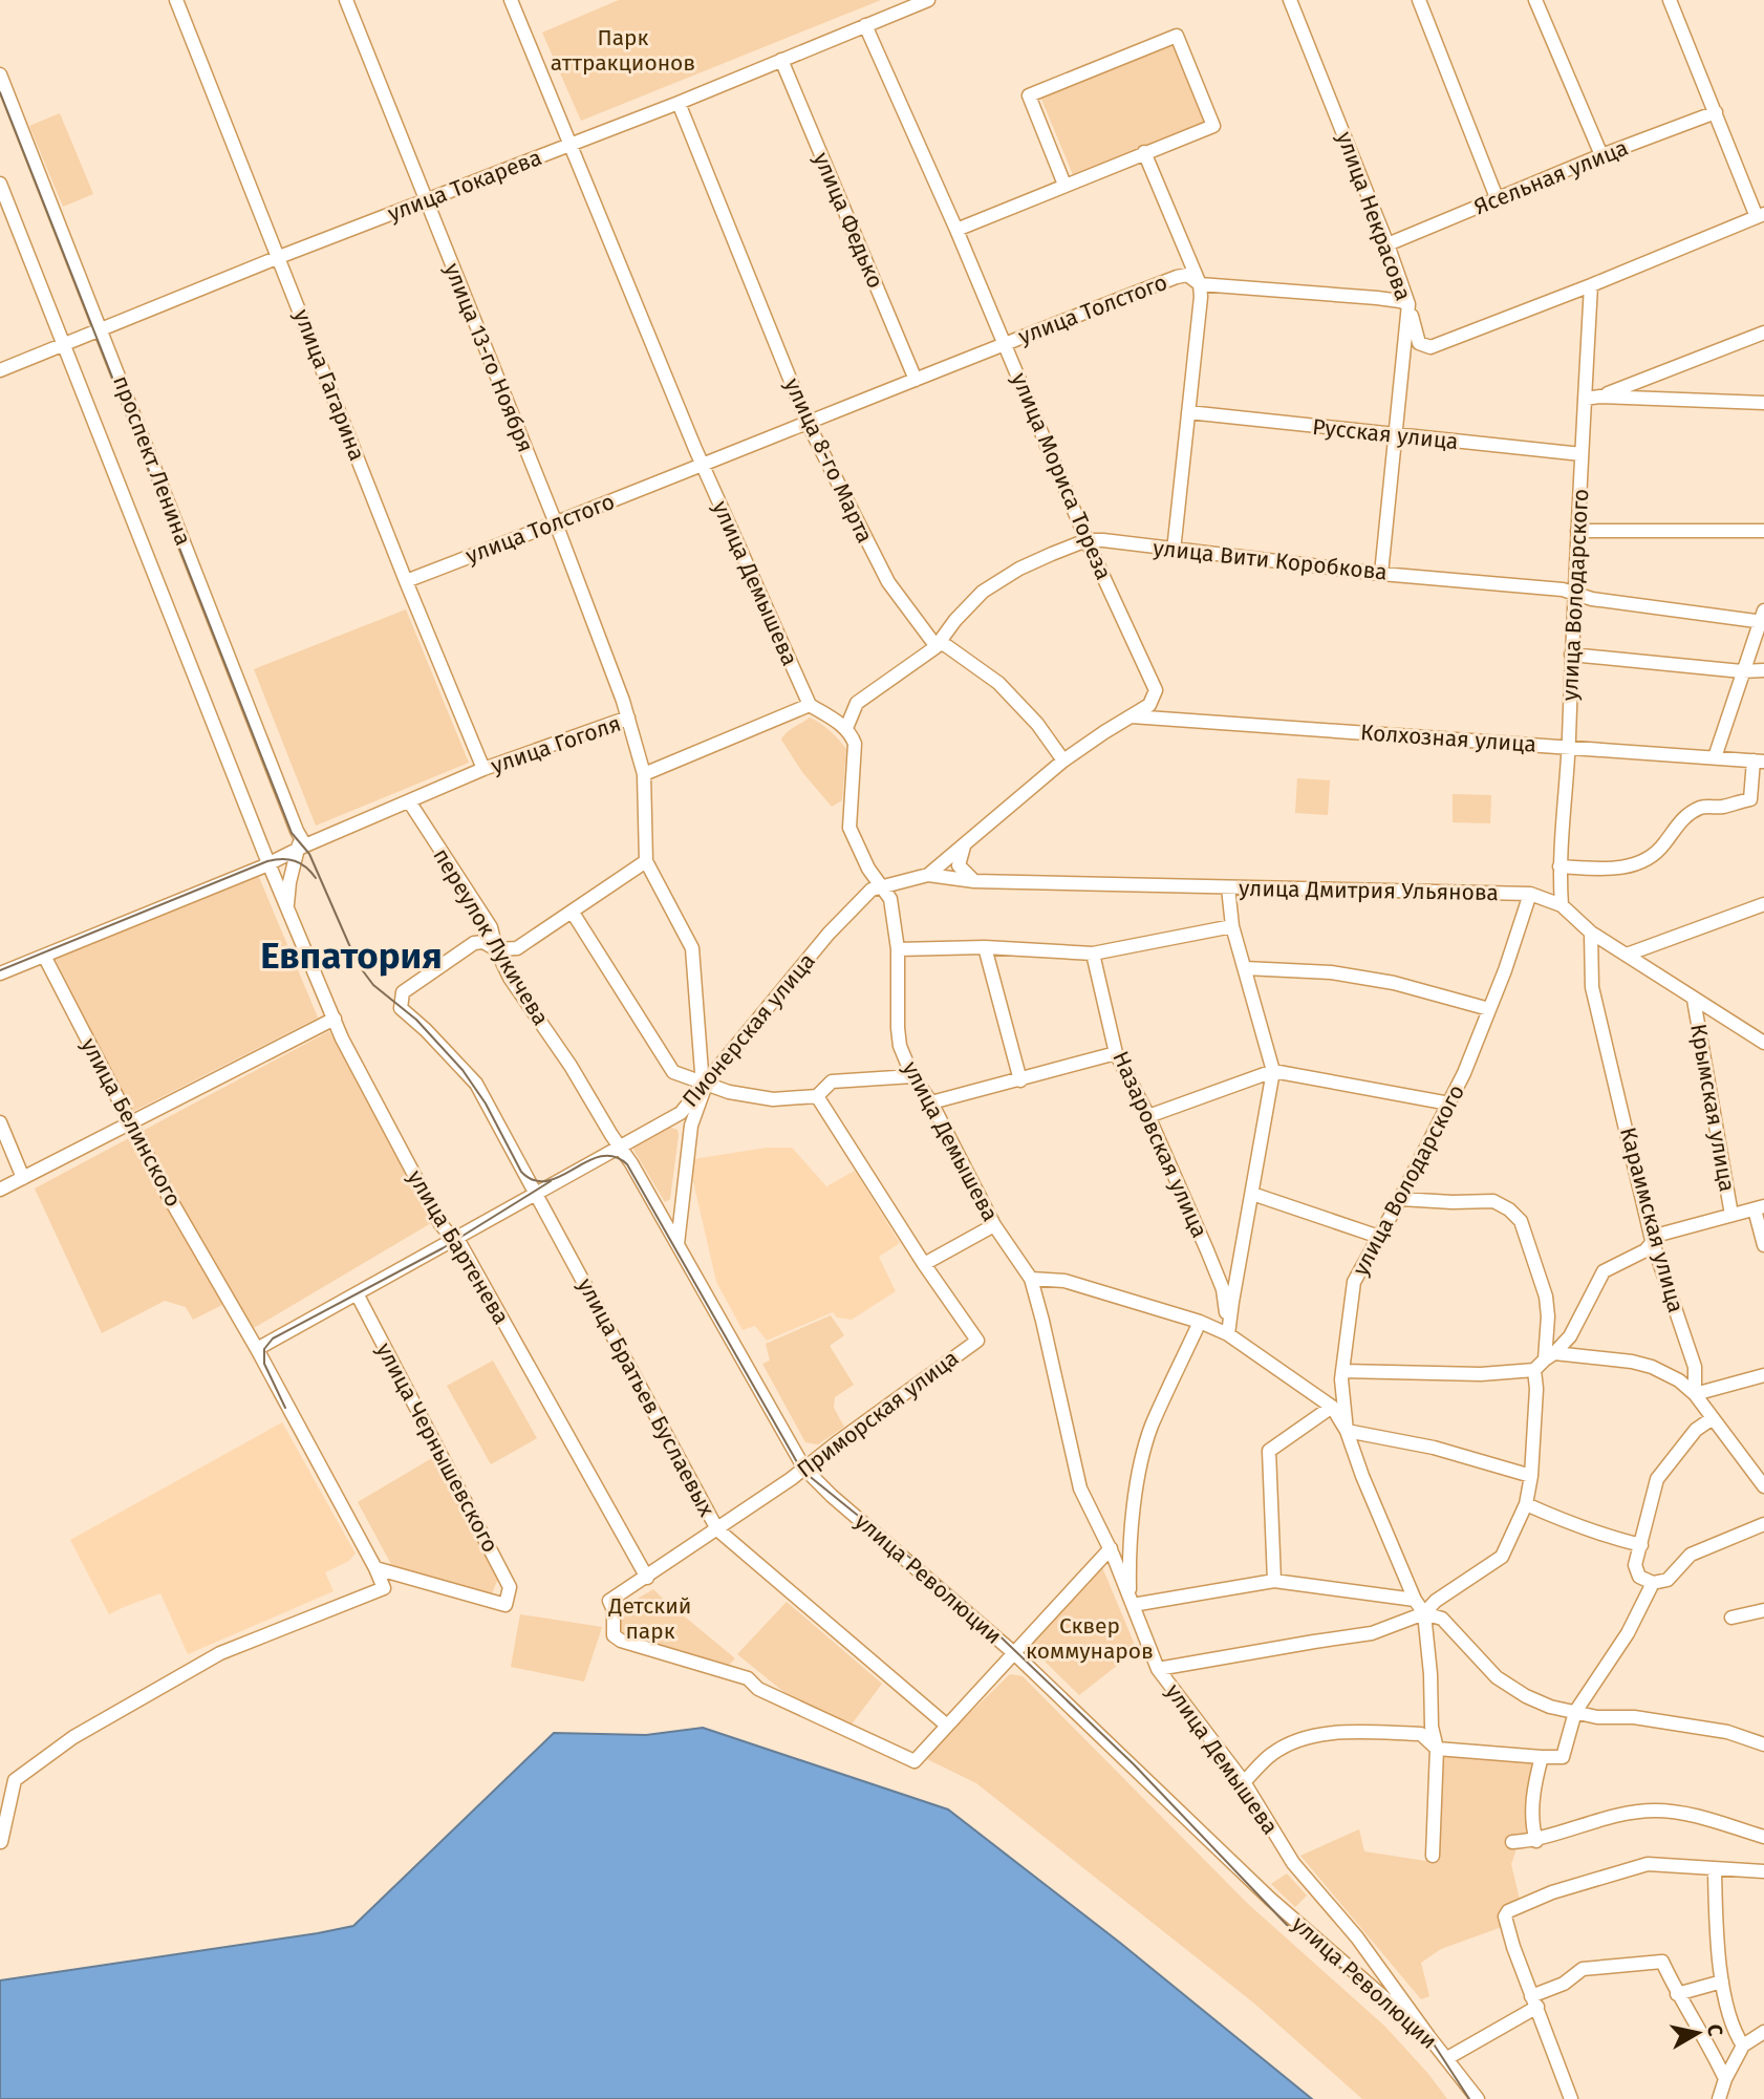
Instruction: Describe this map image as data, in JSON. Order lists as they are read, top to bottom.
{
  "streets": {
    "street": [
      "Ясельная улица",
      "улица Токарева",
      "улица Некрасова",
      "улица Федько",
      "улица Толстого",
      "улица 13-го Ноября",
      "улица Гагарина",
      "Русская улица",
      "проспект Ленина",
      "улица 8-го Марта",
      "улица Мориса Тореза",
      "улица Вити Коробкова",
      "улица Демышева",
      "улица Володарского",
      "Колхозная улица",
      "улица Гоголя",
      "улица Дмитрия Ульянова",
      "переулок Лукичева",
      "Пионерская улица",
      "Крымская улица",
      "улица Белинского",
      "Назаровская улица",
      "Караимская улица",
      "улица Бартенева",
      "улица Братьев Буслаевых",
      "Приморская улица",
      "улица Чернышевского",
      "улица Революции"
    ]
  },
  "crossings": [
    ["Ясельная улица", "улица Некрасова"],
    ["улица Токарева", "улица Федько"],
    ["улица Токарева", "улица 13-го Ноября"],
    ["улица Токарева", "улица Гагарина"],
    ["улица Токарева", "проспект Ленина"],
    ["улица Токарева", "улица 8-го Марта"],
    ["улица Токарева", "улица Мориса Тореза"],
    ["улица Токарева", "улица Демышева"],
    ["улица Некрасова", "улица Толстого"],
    ["улица Некрасова", "Русская улица"],
    ["улица Некрасова", "улица Вити Коробкова"],
    ["улица Федько", "улица Толстого"],
    ["улица Толстого", "улица 13-го Ноября"],
    ["улица Толстого", "улица Гагарина"],
    ["улица Толстого", "улица 8-го Марта"],
    ["улица Толстого", "улица Мориса Тореза"],
    ["улица Толстого", "улица Демышева"],
    ["улица 13-го Ноября", "улица Гоголя"],
    ["улица Гагарина", "улица Гоголя"],
    ["Русская улица", "улица Володарского"],
    ["проспект Ленина", "улица Гоголя"],
    ["проспект Ленина", "улица Бартенева"],
    ["улица 8-го Марта", "улица Вити Коробкова"],
    ["улица 8-го Марта", "Пионерская улица"],
    ["улица Мориса Тореза", "улица Вити Коробкова"],
    ["улица Мориса Тореза", "Колхозная улица"],
    ["улица Мориса Тореза", "Пионерская улица"],
    ["улица Вити Коробкова", "улица Демышева"],
    ["улица Вити Коробкова", "улица Володарского"],
    ["улица Демышева", "Пионерская улица"],
    ["улица Демышева", "улица Революции"],
    ["улица Володарского", "Колхозная улица"],
    ["улица Володарского", "улица Дмитрия Ульянова"],
    ["Колхозная улица", "Пионерская улица"],
    ["улица Гоголя", "переулок Лукичева"],
    ["улица Дмитрия Ульянова", "Пионерская улица"],
    ["улица Дмитрия Ульянова", "Крымская улица"],
    ["улица Дмитрия Ульянова", "Караимская улица"],
    ["переулок Лукичева", "Пионерская улица"],
    ["переулок Лукичева", "улица Братьев Буслаевых"],
    ["переулок Лукичева", "улица Революции"],
    ["Пионерская улица", "улица Белинского"],
    ["Пионерская улица", "улица Бартенева"],
    ["Пионерская улица", "улица Братьев Буслаевых"],
    ["Пионерская улица", "улица Чернышевского"],
    ["Пионерская улица", "улица Революции"],
    ["улица Бартенева", "Приморская улица"],
    ["улица Братьев Буслаевых", "Приморская улица"],
    ["Приморская улица", "улица Революции"]
  ],
  "districts": ["Евпатория"],
  "parks": ["Парк аттракционов", "Детский парк", "Сквер коммунаров"],
  "north": "right"
}
